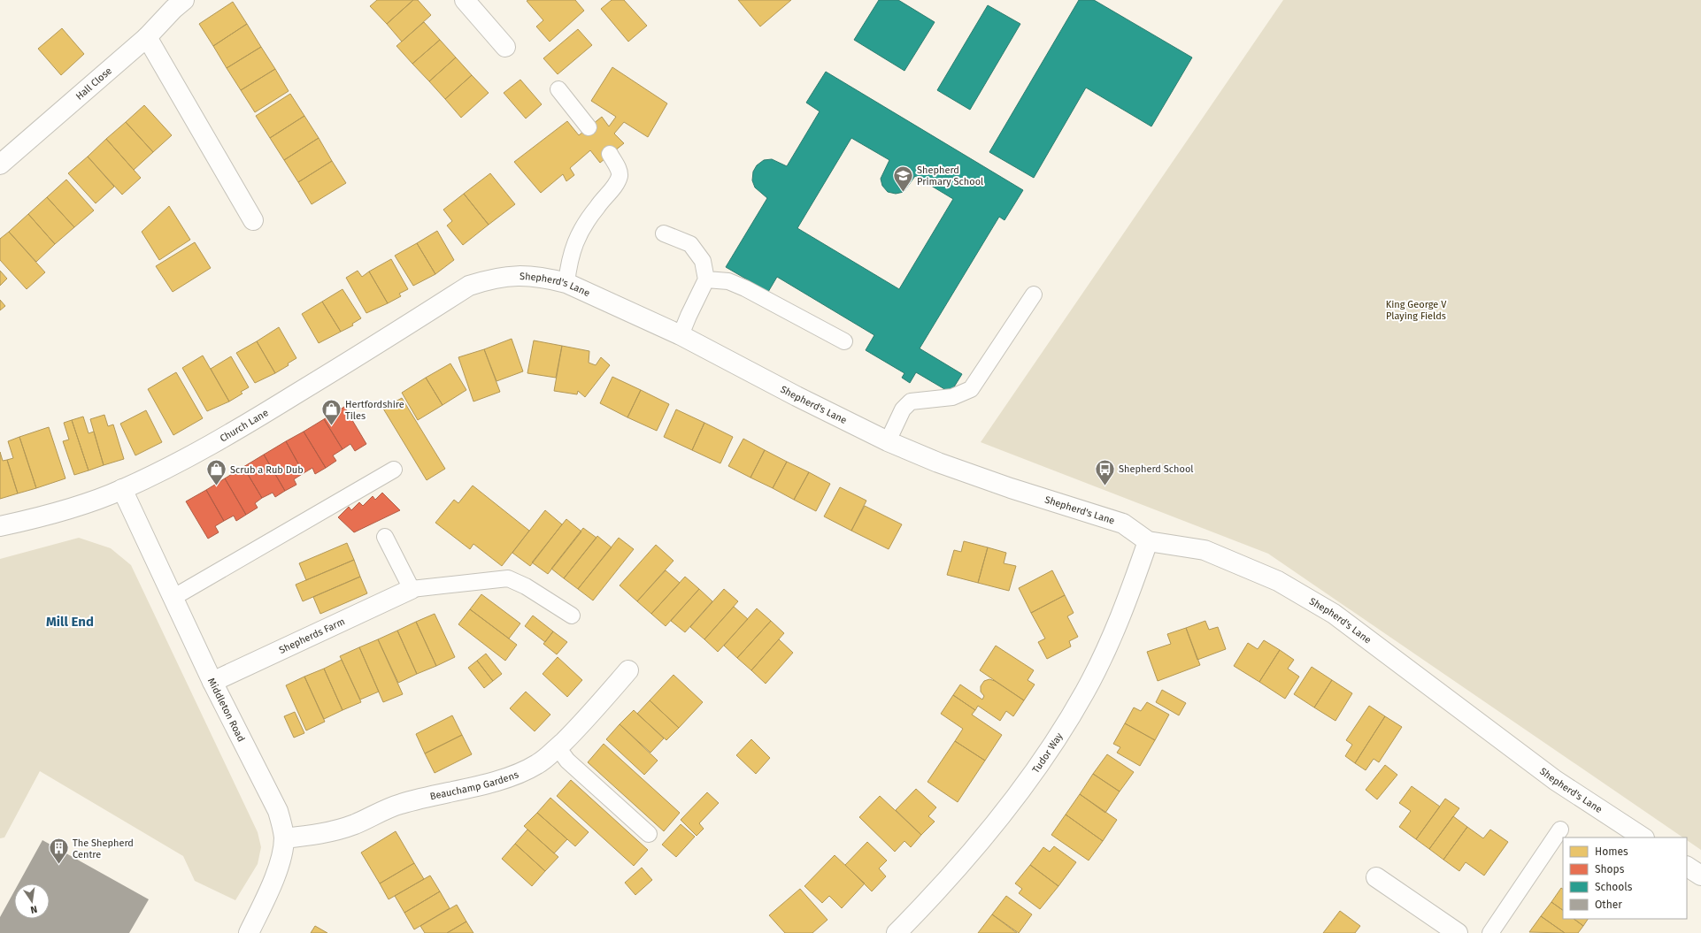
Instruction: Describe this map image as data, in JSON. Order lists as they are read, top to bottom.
{
  "streets": {
    "street": [
      "Hall Close",
      "Shepherd's Lane",
      "Church Lane",
      "Shepherds Farm",
      "Middleton Road",
      "Tudor Way",
      "Beauchamp Gardens"
    ]
  },
  "crossings": [
    ["Shepherd's Lane", "Church Lane"],
    ["Shepherd's Lane", "Tudor Way"],
    ["Church Lane", "Middleton Road"],
    ["Shepherds Farm", "Middleton Road"],
    ["Middleton Road", "Beauchamp Gardens"]
  ],
  "districts": ["Mill End"],
  "parks": ["King George V Playing Fields"],
  "places": {
    "school or university": ["Shepherd Primary School"],
    "shop": ["Hertfordshire Tiles", "Scrub a Rub Dub"],
    "bus stop": ["Shepherd School"],
    "building": ["The Shepherd Centre"]
  },
  "legend": [
    "Homes",
    "Shops",
    "Schools",
    "Other"
  ],
  "north": "bottom"
}
